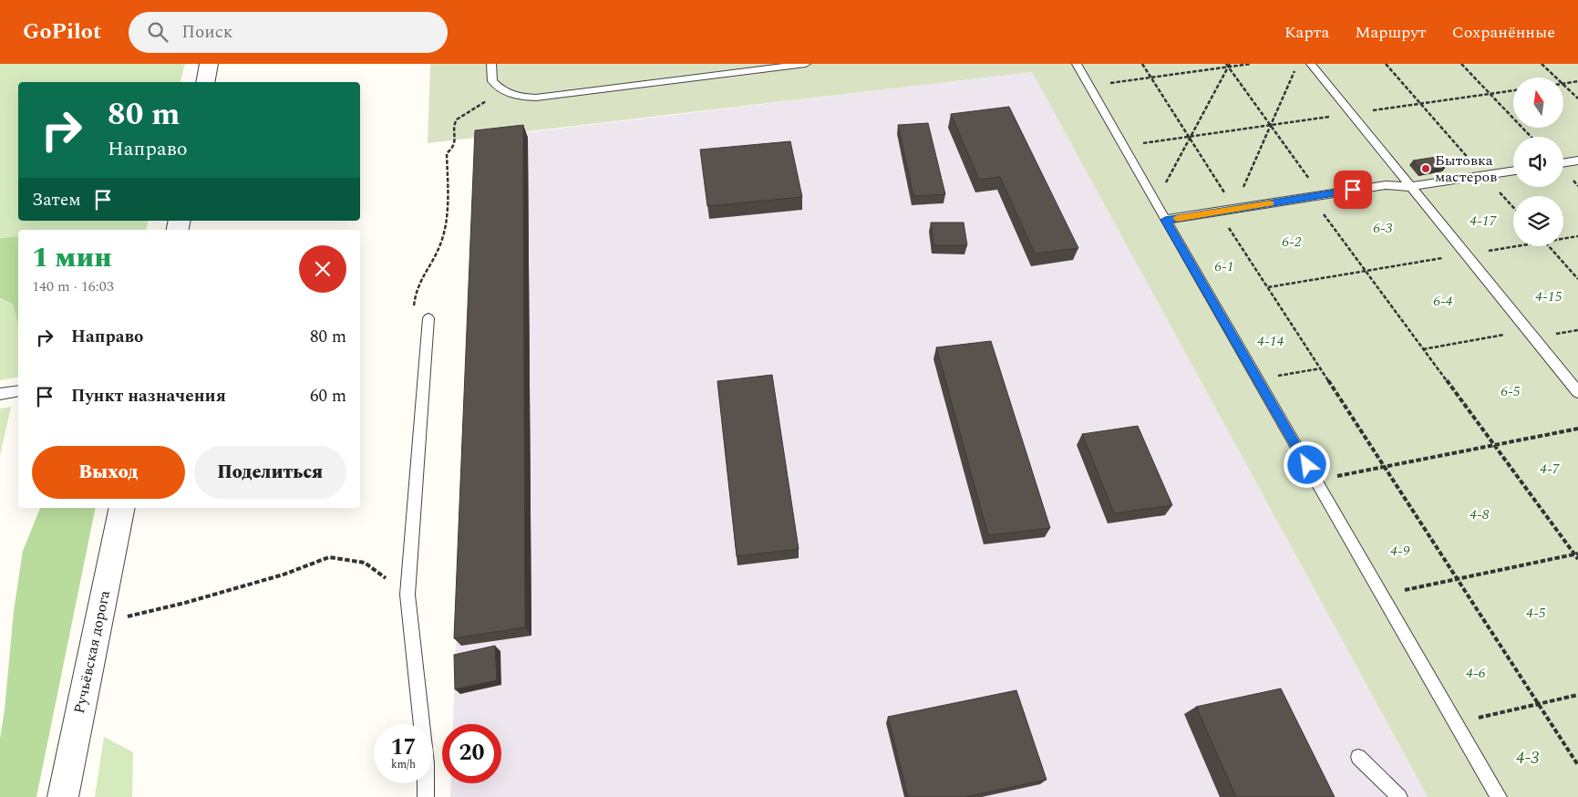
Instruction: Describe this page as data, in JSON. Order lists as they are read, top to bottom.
{
  "streets": {
    "street": ["Ручьёвская дорога"]
  },
  "parks": [
    "4-17",
    "6-3",
    "6-2",
    "6-1",
    "4-15",
    "6-4",
    "4-14",
    "6-5",
    "4-7",
    "4-8",
    "4-9",
    "4-5",
    "4-6",
    "4-3"
  ],
  "places": ["Бытовка мастеров"],
  "north": "top",
  "page": {
    "header": "GoPilot",
    "search": "Поиск",
    "nav": ["Карта", "Маршрут", "Сохранённые"],
    "turn": ["80 m", "Направо"],
    "then": "Затем",
    "heading": ["1 мин", "140 m · 16:03"],
    "list": [
      {
        "name": "Направо",
        "value": "80 m"
      },
      {
        "name": "Пункт назначения",
        "value": "60 m"
      }
    ],
    "buttons": ["Выход", "Поделиться"],
    "speed": "17 km/h",
    "limit": "20"
  }
}
